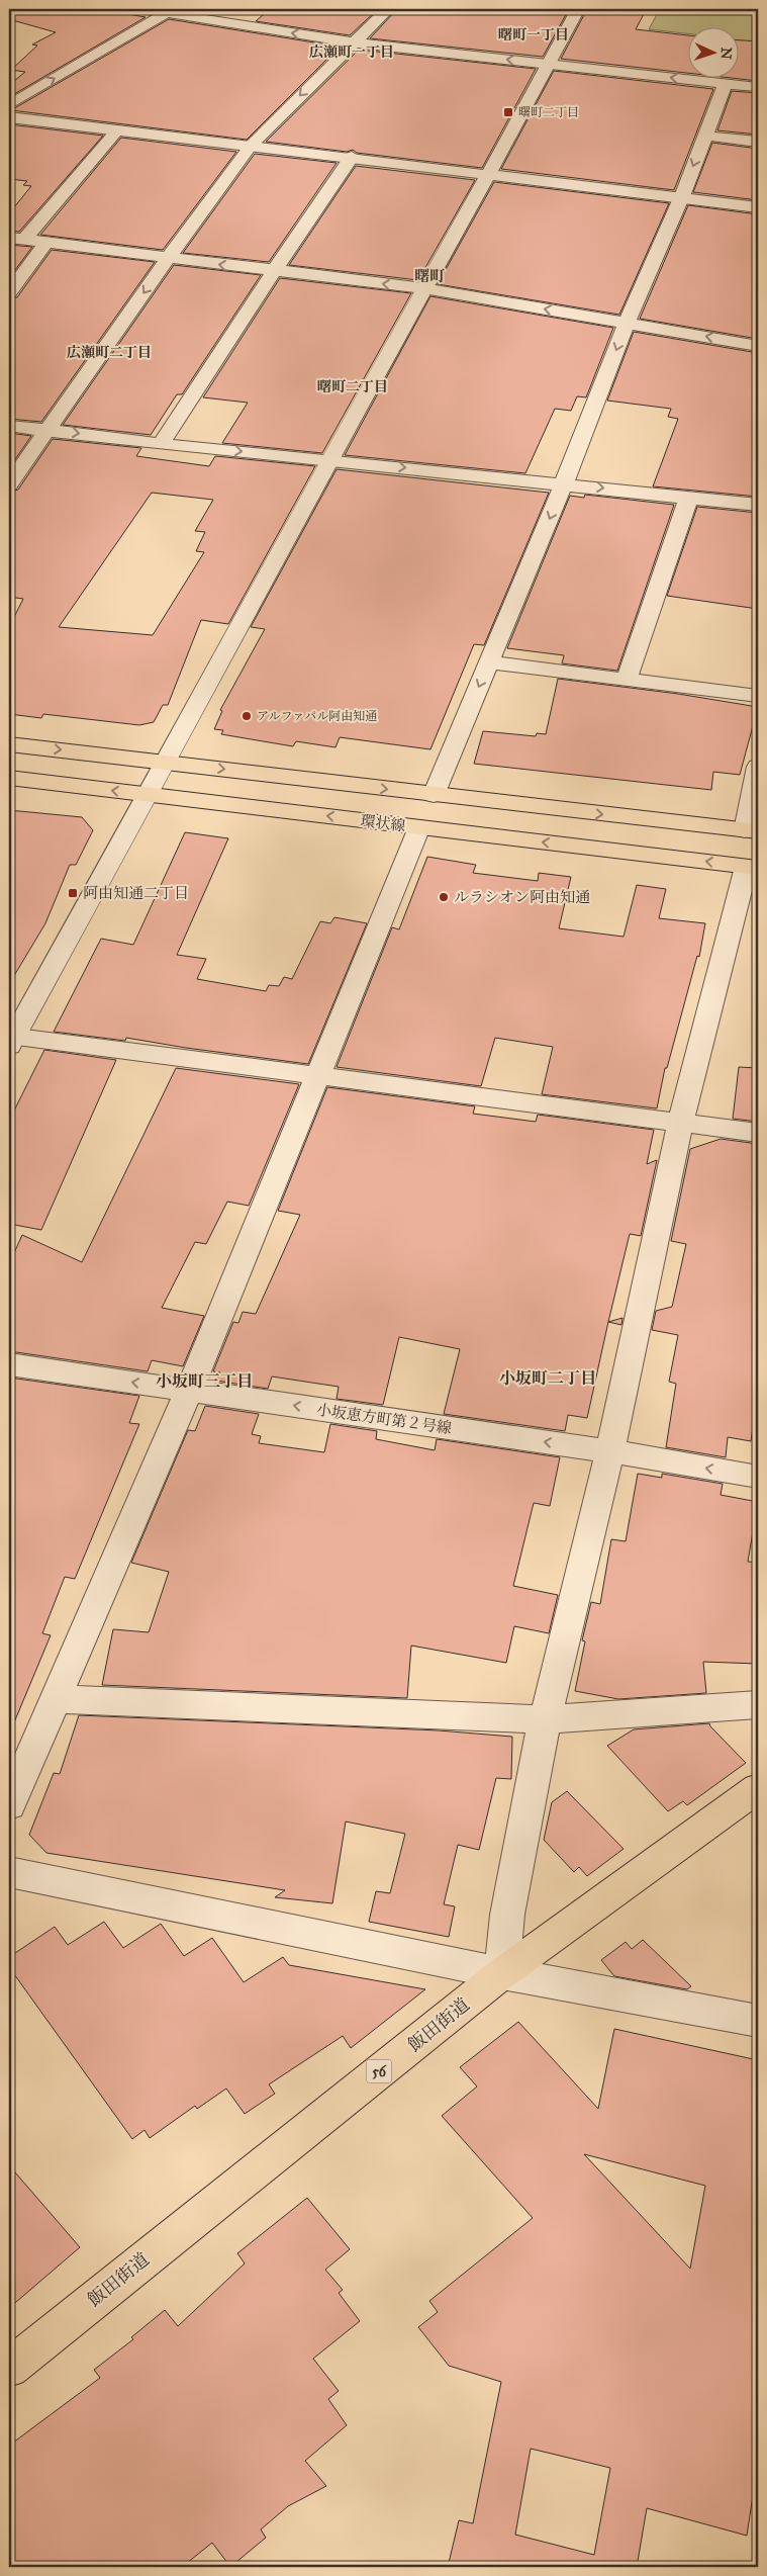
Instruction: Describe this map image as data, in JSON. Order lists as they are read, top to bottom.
{
  "streets": {
    "main road": ["環状線", "飯田街道", "56"],
    "street": ["小坂恵方町第２号線"]
  },
  "one_way": ["小坂恵方町第２号線"],
  "districts": [
    "曙町一丁目",
    "広瀬町一丁目",
    "曙町",
    "広瀬町二丁目",
    "曙町二丁目",
    "小坂町二丁目",
    "小坂町三丁目"
  ],
  "places": {
    "transit": ["曙町二丁目", "阿由知通二丁目"],
    "other": ["アルファパル阿由知通", "ルラシオン阿由知通"]
  },
  "north": "right"
}
